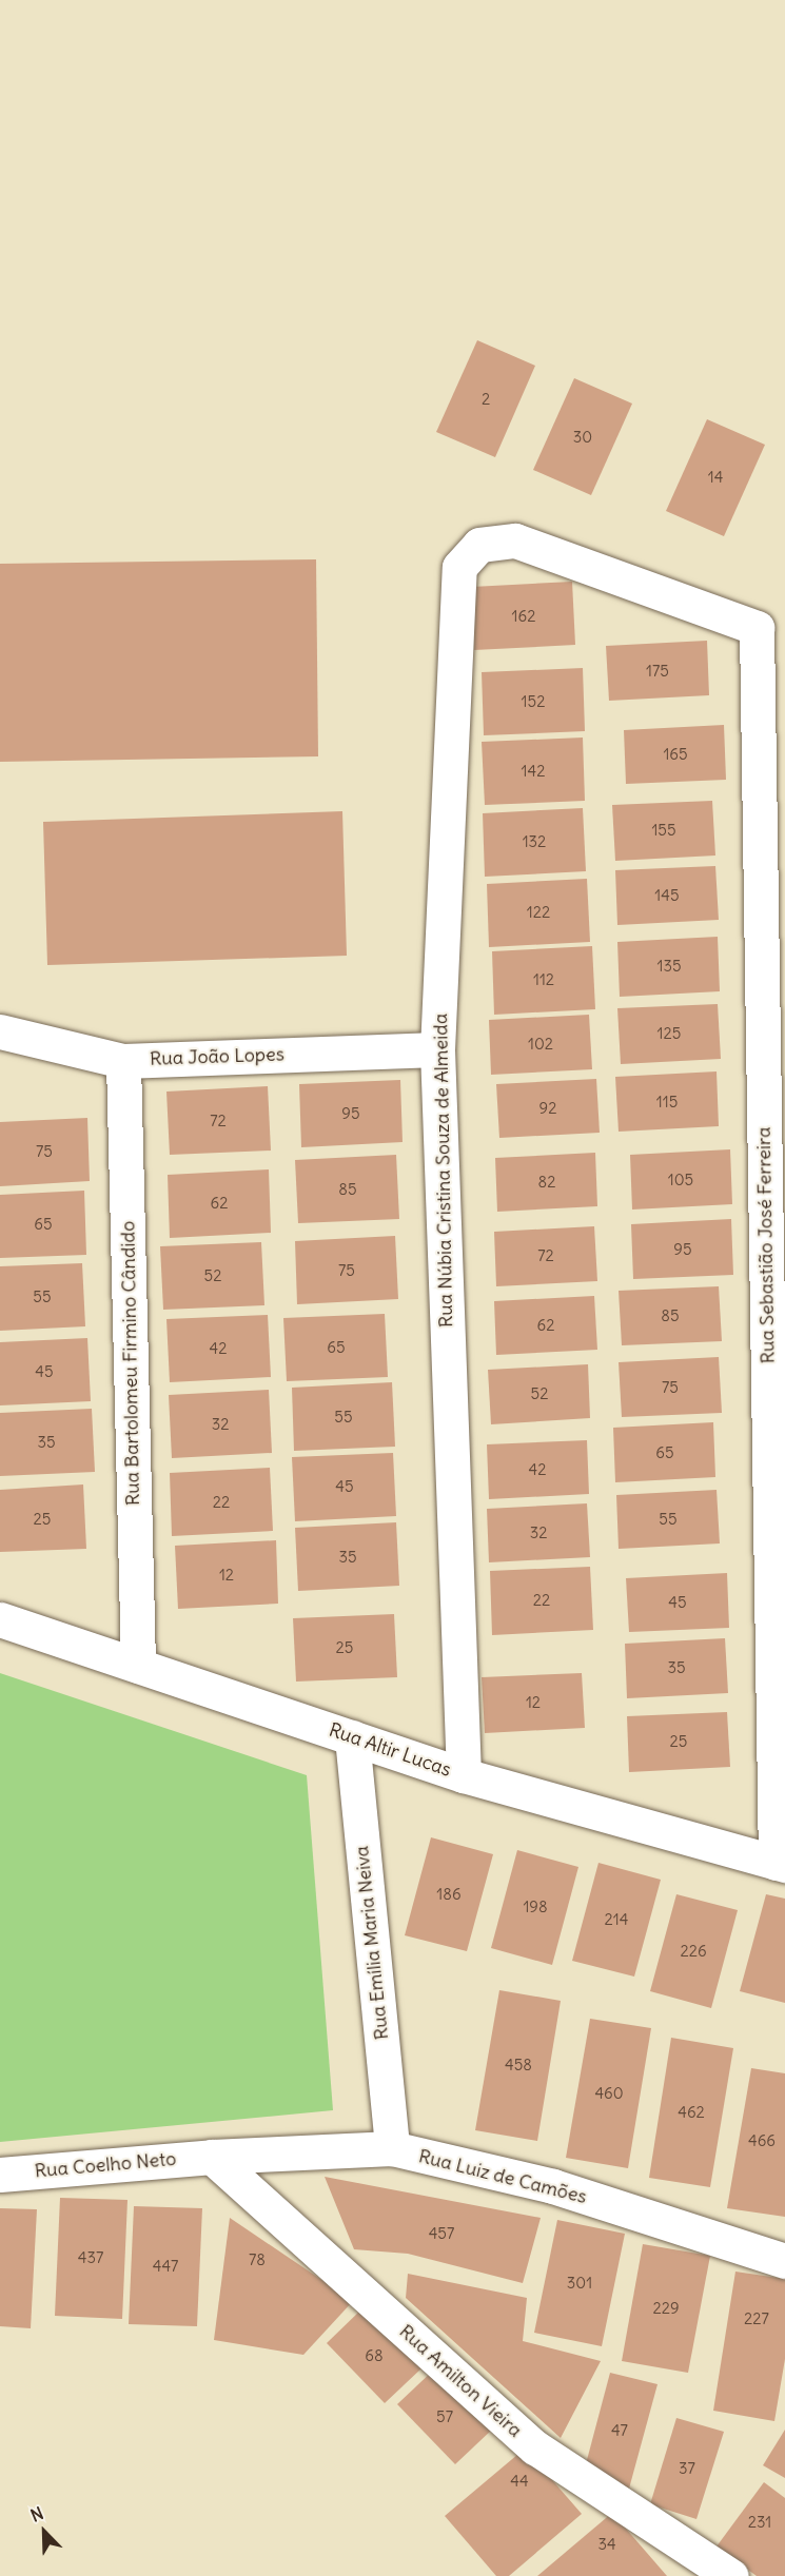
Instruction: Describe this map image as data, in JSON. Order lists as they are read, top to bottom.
{
  "streets": {
    "street": [
      "Rua João Lopes",
      "Rua Núbia Cristina Souza de Almeida",
      "Rua Sebastião José Ferreira",
      "Rua Bartolomeu Firmino Cândido",
      "Rua Altir Lucas",
      "Rua Emília Maria Neiva",
      "Rua Coelho Neto",
      "Rua Luiz de Camões",
      "Rua Amilton Vieira"
    ]
  },
  "crossings": [
    ["Rua João Lopes", "Rua Núbia Cristina Souza de Almeida"],
    ["Rua João Lopes", "Rua Bartolomeu Firmino Cândido"],
    ["Rua Núbia Cristina Souza de Almeida", "Rua Sebastião José Ferreira"],
    ["Rua Núbia Cristina Souza de Almeida", "Rua Altir Lucas"],
    ["Rua Sebastião José Ferreira", "Rua Altir Lucas"],
    ["Rua Bartolomeu Firmino Cândido", "Rua Altir Lucas"],
    ["Rua Altir Lucas", "Rua Emília Maria Neiva"],
    ["Rua Emília Maria Neiva", "Rua Luiz de Camões"],
    ["Rua Coelho Neto", "Rua Luiz de Camões"],
    ["Rua Coelho Neto", "Rua Amilton Vieira"],
    ["Rua Luiz de Camões", "Rua Amilton Vieira"]
  ],
  "house_numbers": [
    "2",
    "30",
    "14",
    "162",
    "175",
    "152",
    "165",
    "142",
    "155",
    "132",
    "145",
    "122",
    "135",
    "112",
    "125",
    "102",
    "115",
    "92",
    "95",
    "72",
    "75",
    "105",
    "82",
    "85",
    "62",
    "65",
    "95",
    "72",
    "75",
    "52",
    "55",
    "85",
    "62",
    "65",
    "42",
    "45",
    "75",
    "52",
    "55",
    "32",
    "35",
    "65",
    "42",
    "45",
    "22",
    "25",
    "55",
    "32",
    "35",
    "12",
    "22",
    "45",
    "25",
    "35",
    "12",
    "25",
    "186",
    "198",
    "214",
    "226",
    "458",
    "460",
    "462",
    "466",
    "457",
    "437",
    "78",
    "447",
    "301",
    "229",
    "227",
    "68",
    "57",
    "47",
    "37",
    "44",
    "231",
    "34"
  ],
  "north": "top left"
}
